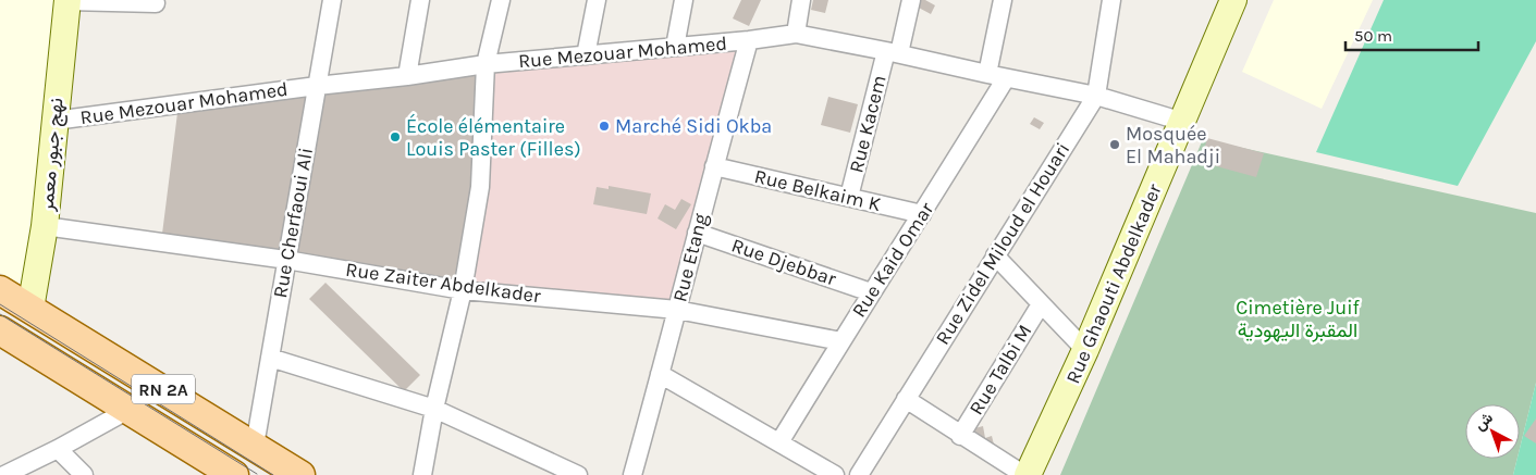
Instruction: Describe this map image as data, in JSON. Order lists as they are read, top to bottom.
{
  "streets": {
    "main road": ["نهج جبور معمر", "Rue Ghaouti Abdelkader", "RN 2A"],
    "street": [
      "Rue Mezouar Mohamed",
      "Rue Kacem",
      "Rue Belkaim K",
      "Rue Cherfaoui Ali",
      "Rue Zidel Miloud el Houari",
      "Rue Etang",
      "Rue Kaid Omar",
      "Rue Djebbar",
      "Rue Zaiter Abdelkader",
      "Rue Talbi M"
    ]
  },
  "crossings": [
    ["Rue Mezouar Mohamed", "Rue Kacem"],
    ["Rue Mezouar Mohamed", "نهج جبور معمر"],
    ["Rue Mezouar Mohamed", "Rue Cherfaoui Ali"],
    ["Rue Mezouar Mohamed", "Rue Zidel Miloud el Houari"],
    ["Rue Mezouar Mohamed", "Rue Etang"],
    ["Rue Mezouar Mohamed", "Rue Kaid Omar"],
    ["Rue Mezouar Mohamed", "Rue Ghaouti Abdelkader"],
    ["Rue Kacem", "Rue Belkaim K"],
    ["نهج جبور معمر", "Rue Zaiter Abdelkader"],
    ["نهج جبور معمر", "RN 2A"],
    ["Rue Belkaim K", "Rue Etang"],
    ["Rue Belkaim K", "Rue Kaid Omar"],
    ["Rue Cherfaoui Ali", "Rue Zaiter Abdelkader"],
    ["Rue Cherfaoui Ali", "RN 2A"],
    ["Rue Etang", "Rue Djebbar"],
    ["Rue Etang", "Rue Zaiter Abdelkader"],
    ["Rue Kaid Omar", "Rue Djebbar"],
    ["Rue Kaid Omar", "Rue Zaiter Abdelkader"]
  ],
  "parks": ["Cimetière Juif المقبرة اليهودية"],
  "places": ["Marché Sidi Okba", "École élémentaire Louis Paster (Filles)", "Mosquée El Mahadji"],
  "scale_bar": "50 m",
  "north": "top left"
}
